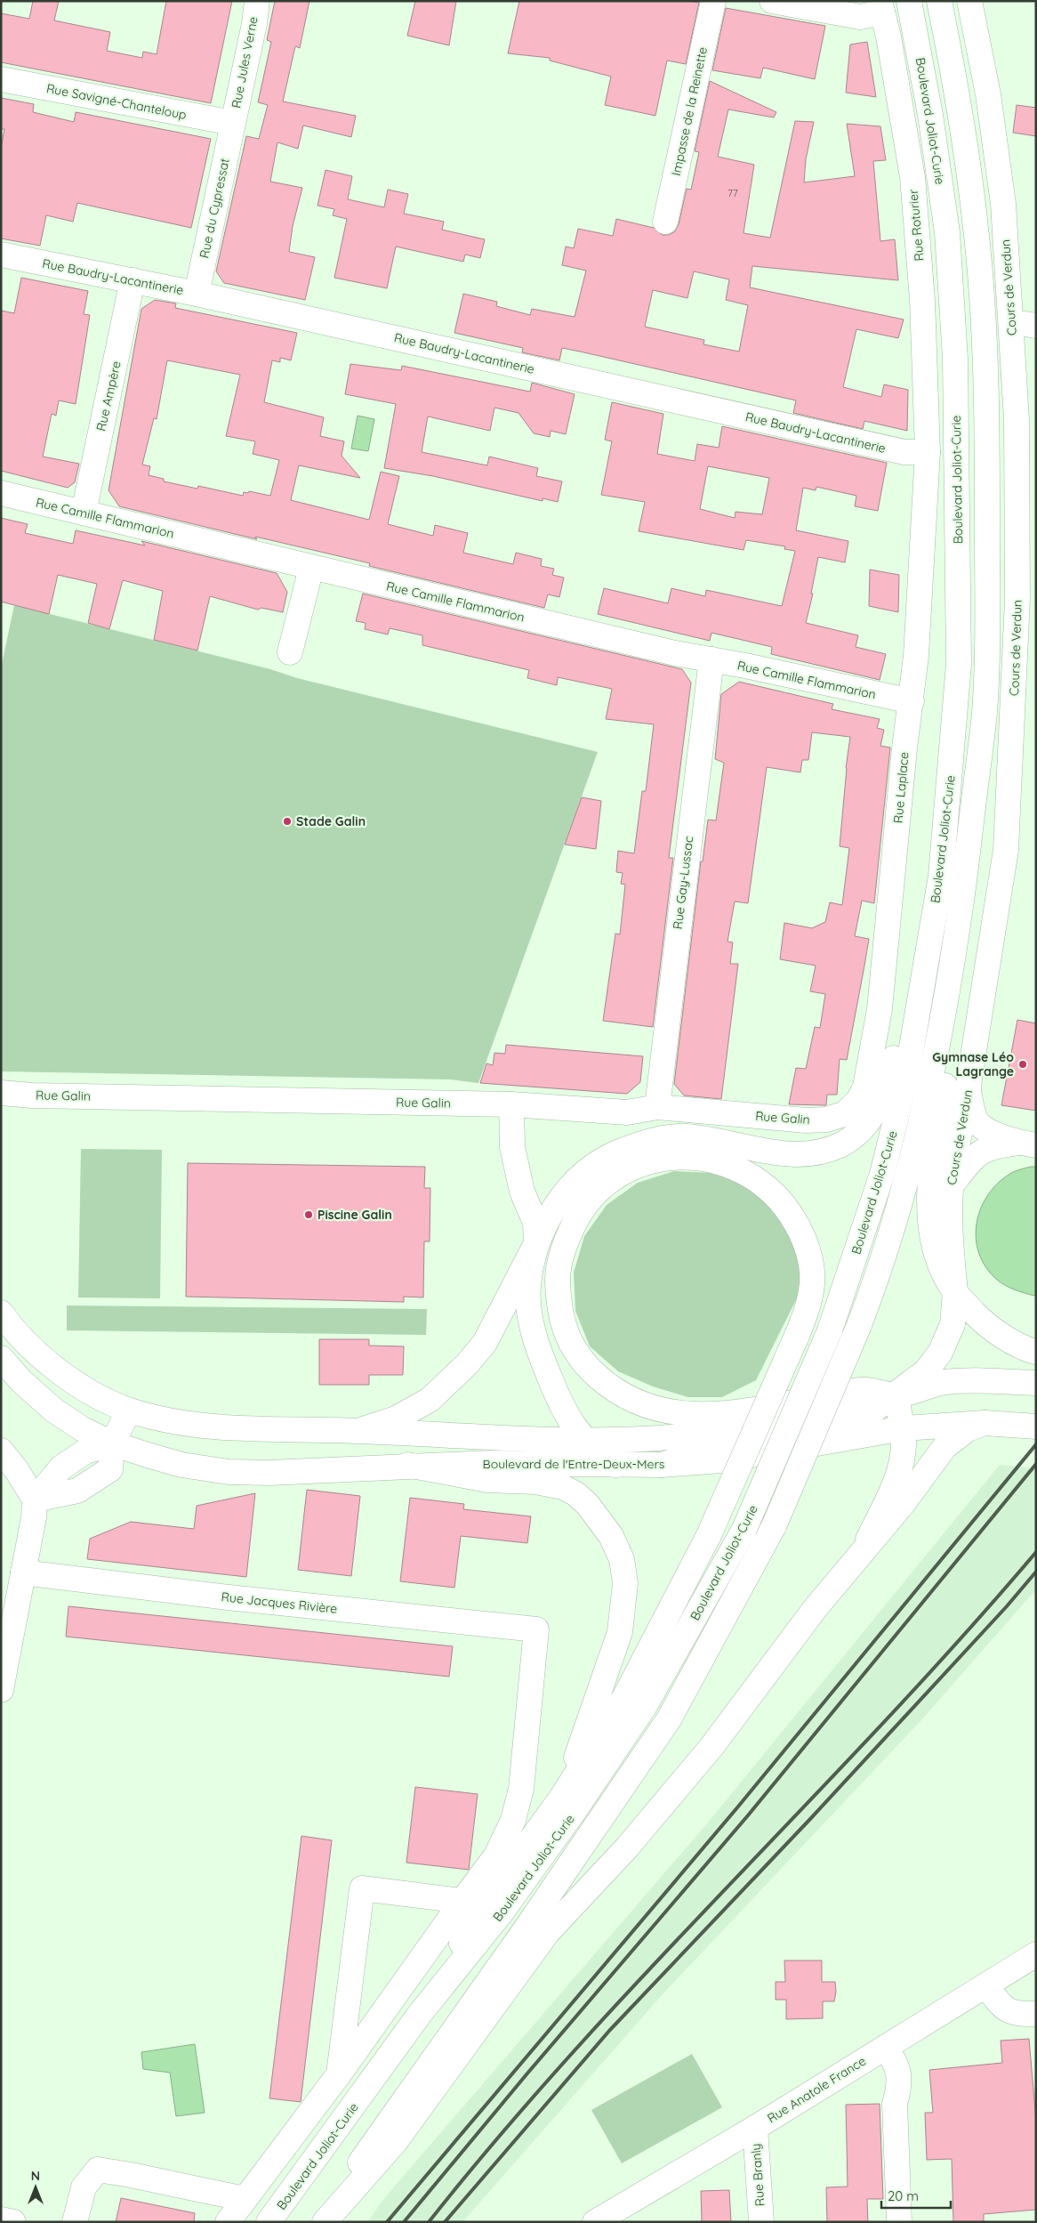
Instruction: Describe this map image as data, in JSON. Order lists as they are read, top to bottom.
{
  "streets": {
    "main road": [
      "Rue Jules Verne",
      "Rue Savigné-Chanteloup",
      "Impasse de la Reinette",
      "Boulevard Joliot-Curie",
      "Rue du Cypressat",
      "Rue Roturier",
      "Rue Baudry-Lacantinerie",
      "Cours de Verdun",
      "Rue Ampère",
      "Rue Camille Flammarion",
      "Rue Laplace",
      "Rue Gay-Lussac",
      "Rue Galin",
      "Boulevard de l'Entre-Deux-Mers",
      "Rue Jacques Rivière",
      "Rue Anatole France",
      "Rue Branly"
    ]
  },
  "crossings": [
    ["Rue Jules Verne", "Rue Savigné-Chanteloup"],
    ["Rue Jules Verne", "Rue du Cypressat"],
    ["Rue Savigné-Chanteloup", "Rue du Cypressat"],
    ["Rue du Cypressat", "Rue Baudry-Lacantinerie"],
    ["Rue Roturier", "Rue Baudry-Lacantinerie"],
    ["Rue Roturier", "Rue Laplace"],
    ["Rue Baudry-Lacantinerie", "Rue Ampère"],
    ["Rue Baudry-Lacantinerie", "Rue Laplace"],
    ["Cours de Verdun", "Boulevard de l'Entre-Deux-Mers"],
    ["Rue Ampère", "Rue Camille Flammarion"],
    ["Rue Camille Flammarion", "Rue Laplace"],
    ["Rue Camille Flammarion", "Rue Gay-Lussac"],
    ["Rue Laplace", "Rue Galin"],
    ["Rue Gay-Lussac", "Rue Galin"],
    ["Rue Anatole France", "Rue Branly"]
  ],
  "places": ["Stade Galin", "Gymnase Léo Lagrange", "Piscine Galin"],
  "house_numbers": ["77"],
  "scale_bar": "20 m",
  "north": "top"
}
